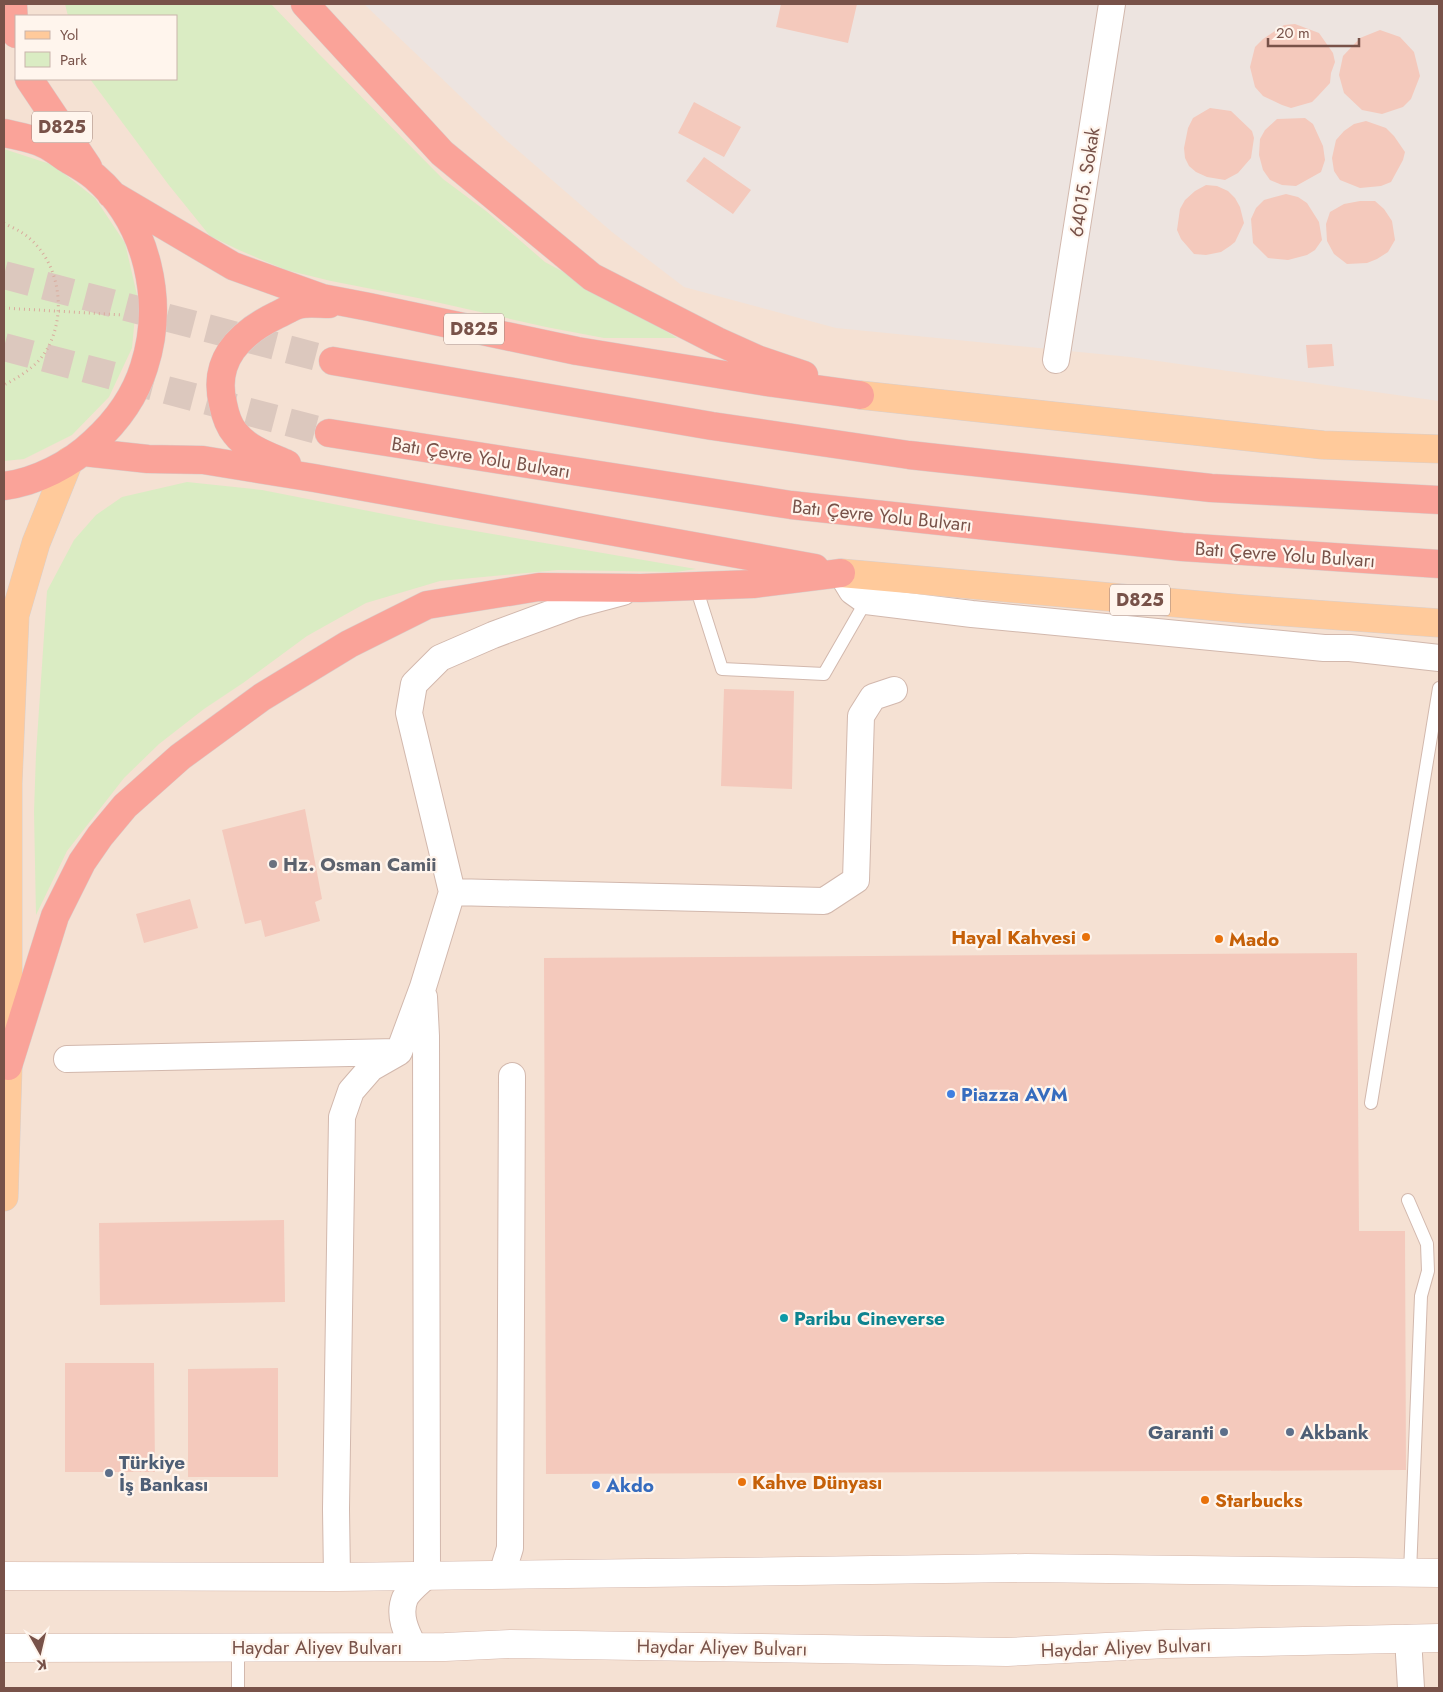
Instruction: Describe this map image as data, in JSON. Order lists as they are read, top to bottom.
{
  "streets": {
    "highway": ["D825", "Batı Çevre Yolu Bulvarı"],
    "main road": ["Haydar Aliyev Bulvarı"],
    "street": ["64015. Sokak"]
  },
  "places": [
    "Hz. Osman Camii",
    "Hayal Kahvesi",
    "Mado",
    "Piazza AVM",
    "Paribu Cineverse",
    "Garanti",
    "Akbank",
    "Türkiye İş Bankası",
    "Kahve Dünyası",
    "Akdo",
    "Starbucks"
  ],
  "legend": ["Yol", "Park"],
  "scale_bar": "20 m",
  "north": "bottom"
}
